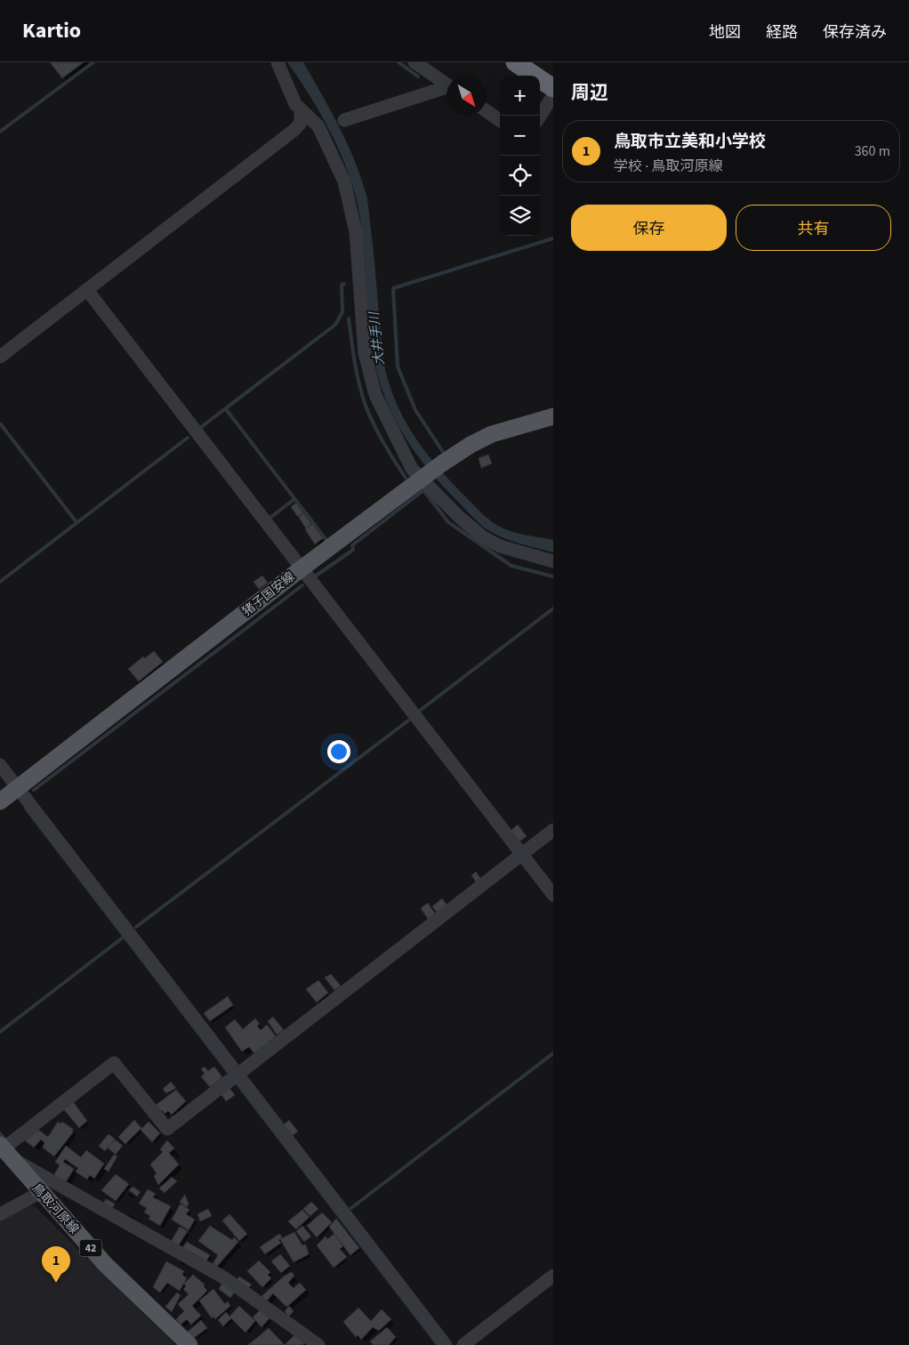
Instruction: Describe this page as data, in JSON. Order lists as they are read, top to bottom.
{
  "streets": {
    "main road": ["猪子国安線", "鳥取河原線", "42"]
  },
  "water": ["大井手川"],
  "north": "bottom right",
  "page": {
    "header": "Kartio",
    "nav": ["地図", "経路", "保存済み"],
    "heading": "周辺",
    "map_buttons": ["+", "−"],
    "list": [
      {
        "mark": "1",
        "name": "鳥取市立美和小学校",
        "note": "学校 · 鳥取河原線",
        "value": "360 m"
      }
    ],
    "buttons": ["保存", "共有"],
    "pins": "1"
  }
}
